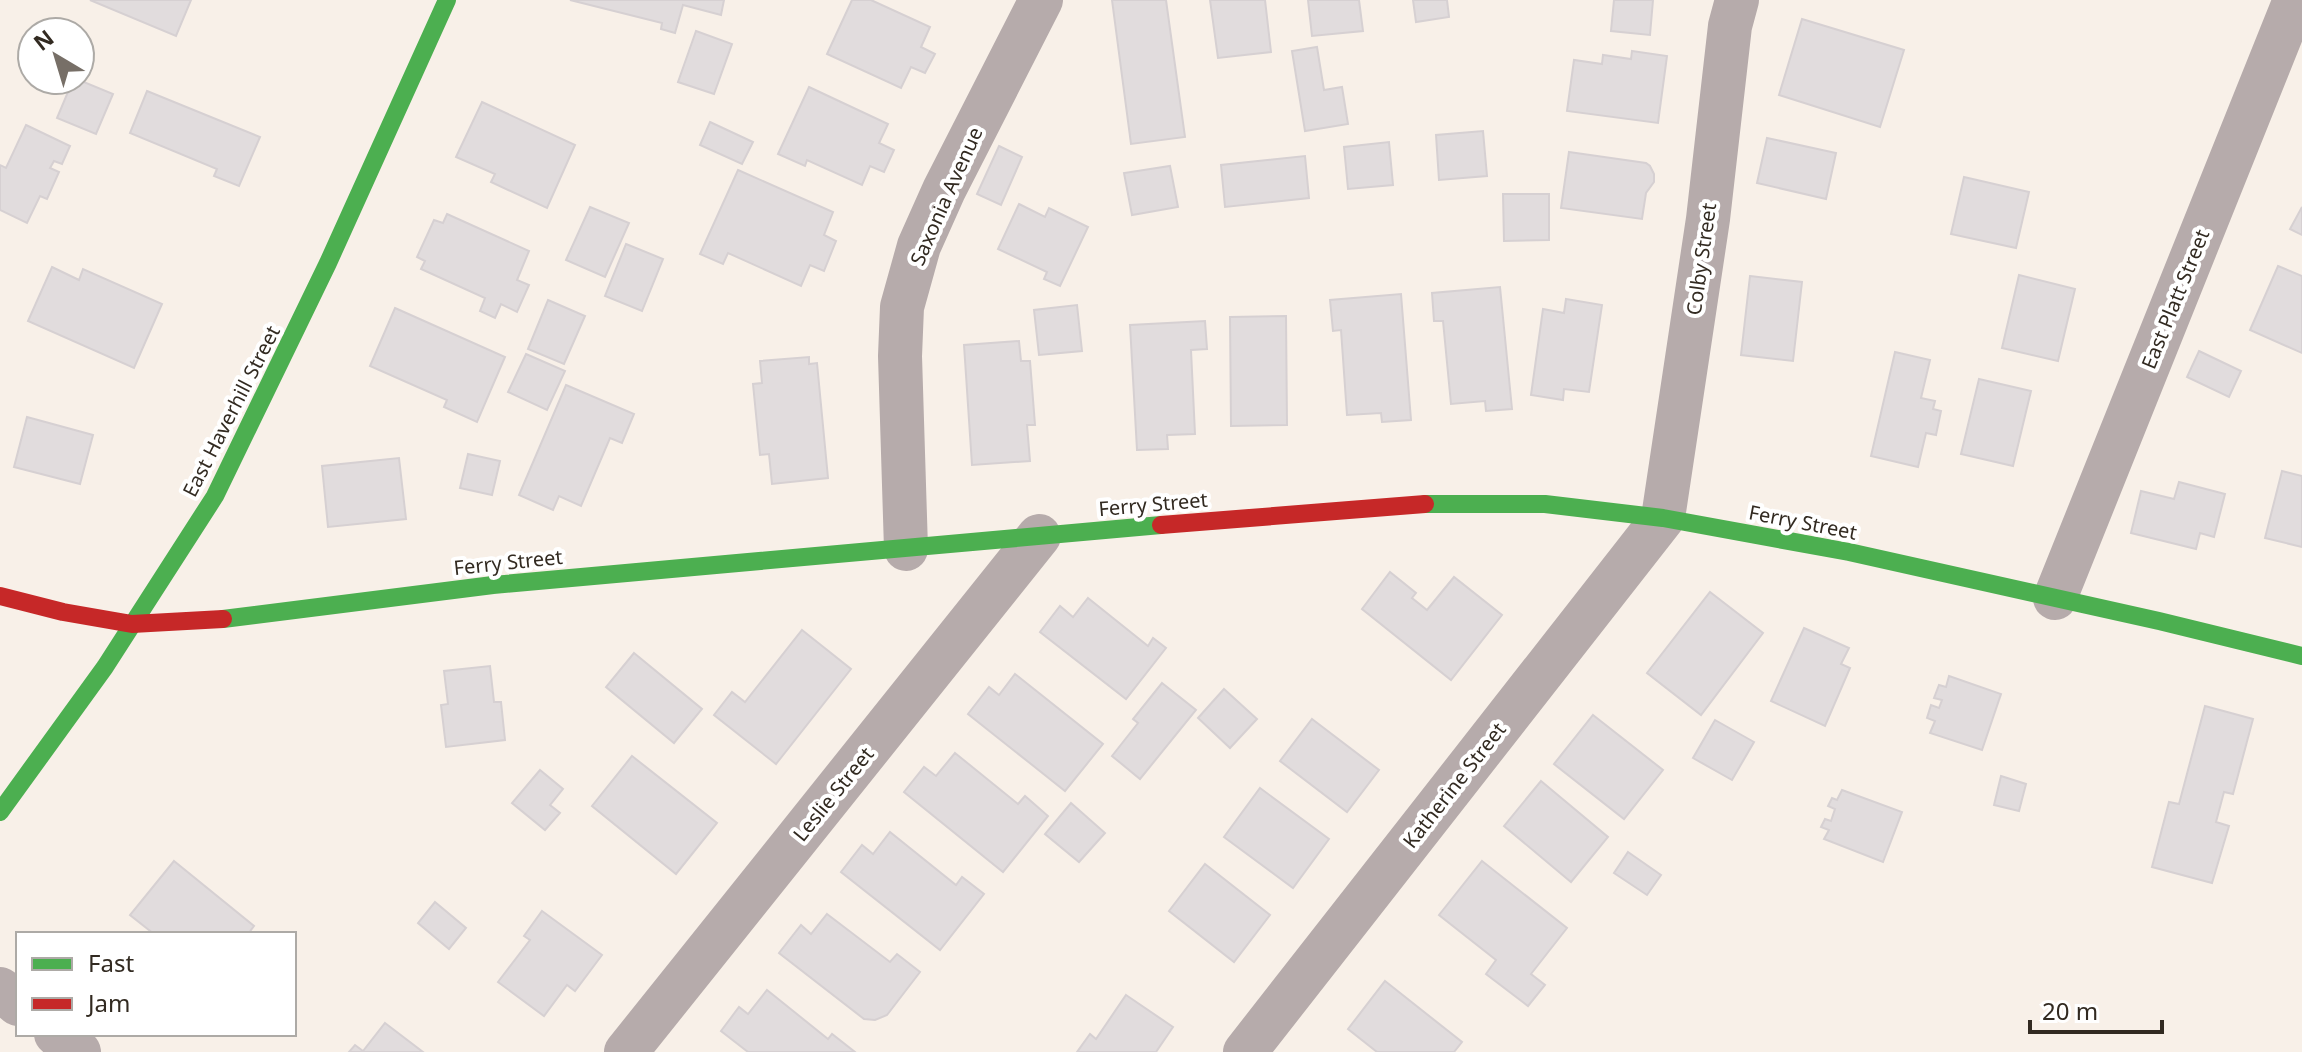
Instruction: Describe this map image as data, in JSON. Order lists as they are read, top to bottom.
{
  "streets": {
    "street": [
      "Saxonia Avenue",
      "Colby Street",
      "East Platt Street",
      "East Haverhill Street",
      "Ferry Street",
      "Katherine Street",
      "Leslie Street"
    ]
  },
  "crossings": [
    ["Saxonia Avenue", "Ferry Street"],
    ["Colby Street", "Ferry Street"],
    ["Colby Street", "Katherine Street"],
    ["East Platt Street", "Ferry Street"],
    ["East Haverhill Street", "Ferry Street"],
    ["Ferry Street", "Katherine Street"],
    ["Ferry Street", "Leslie Street"]
  ],
  "legend": ["Fast", "Jam"],
  "scale_bar": "20 m",
  "north": "top left"
}
